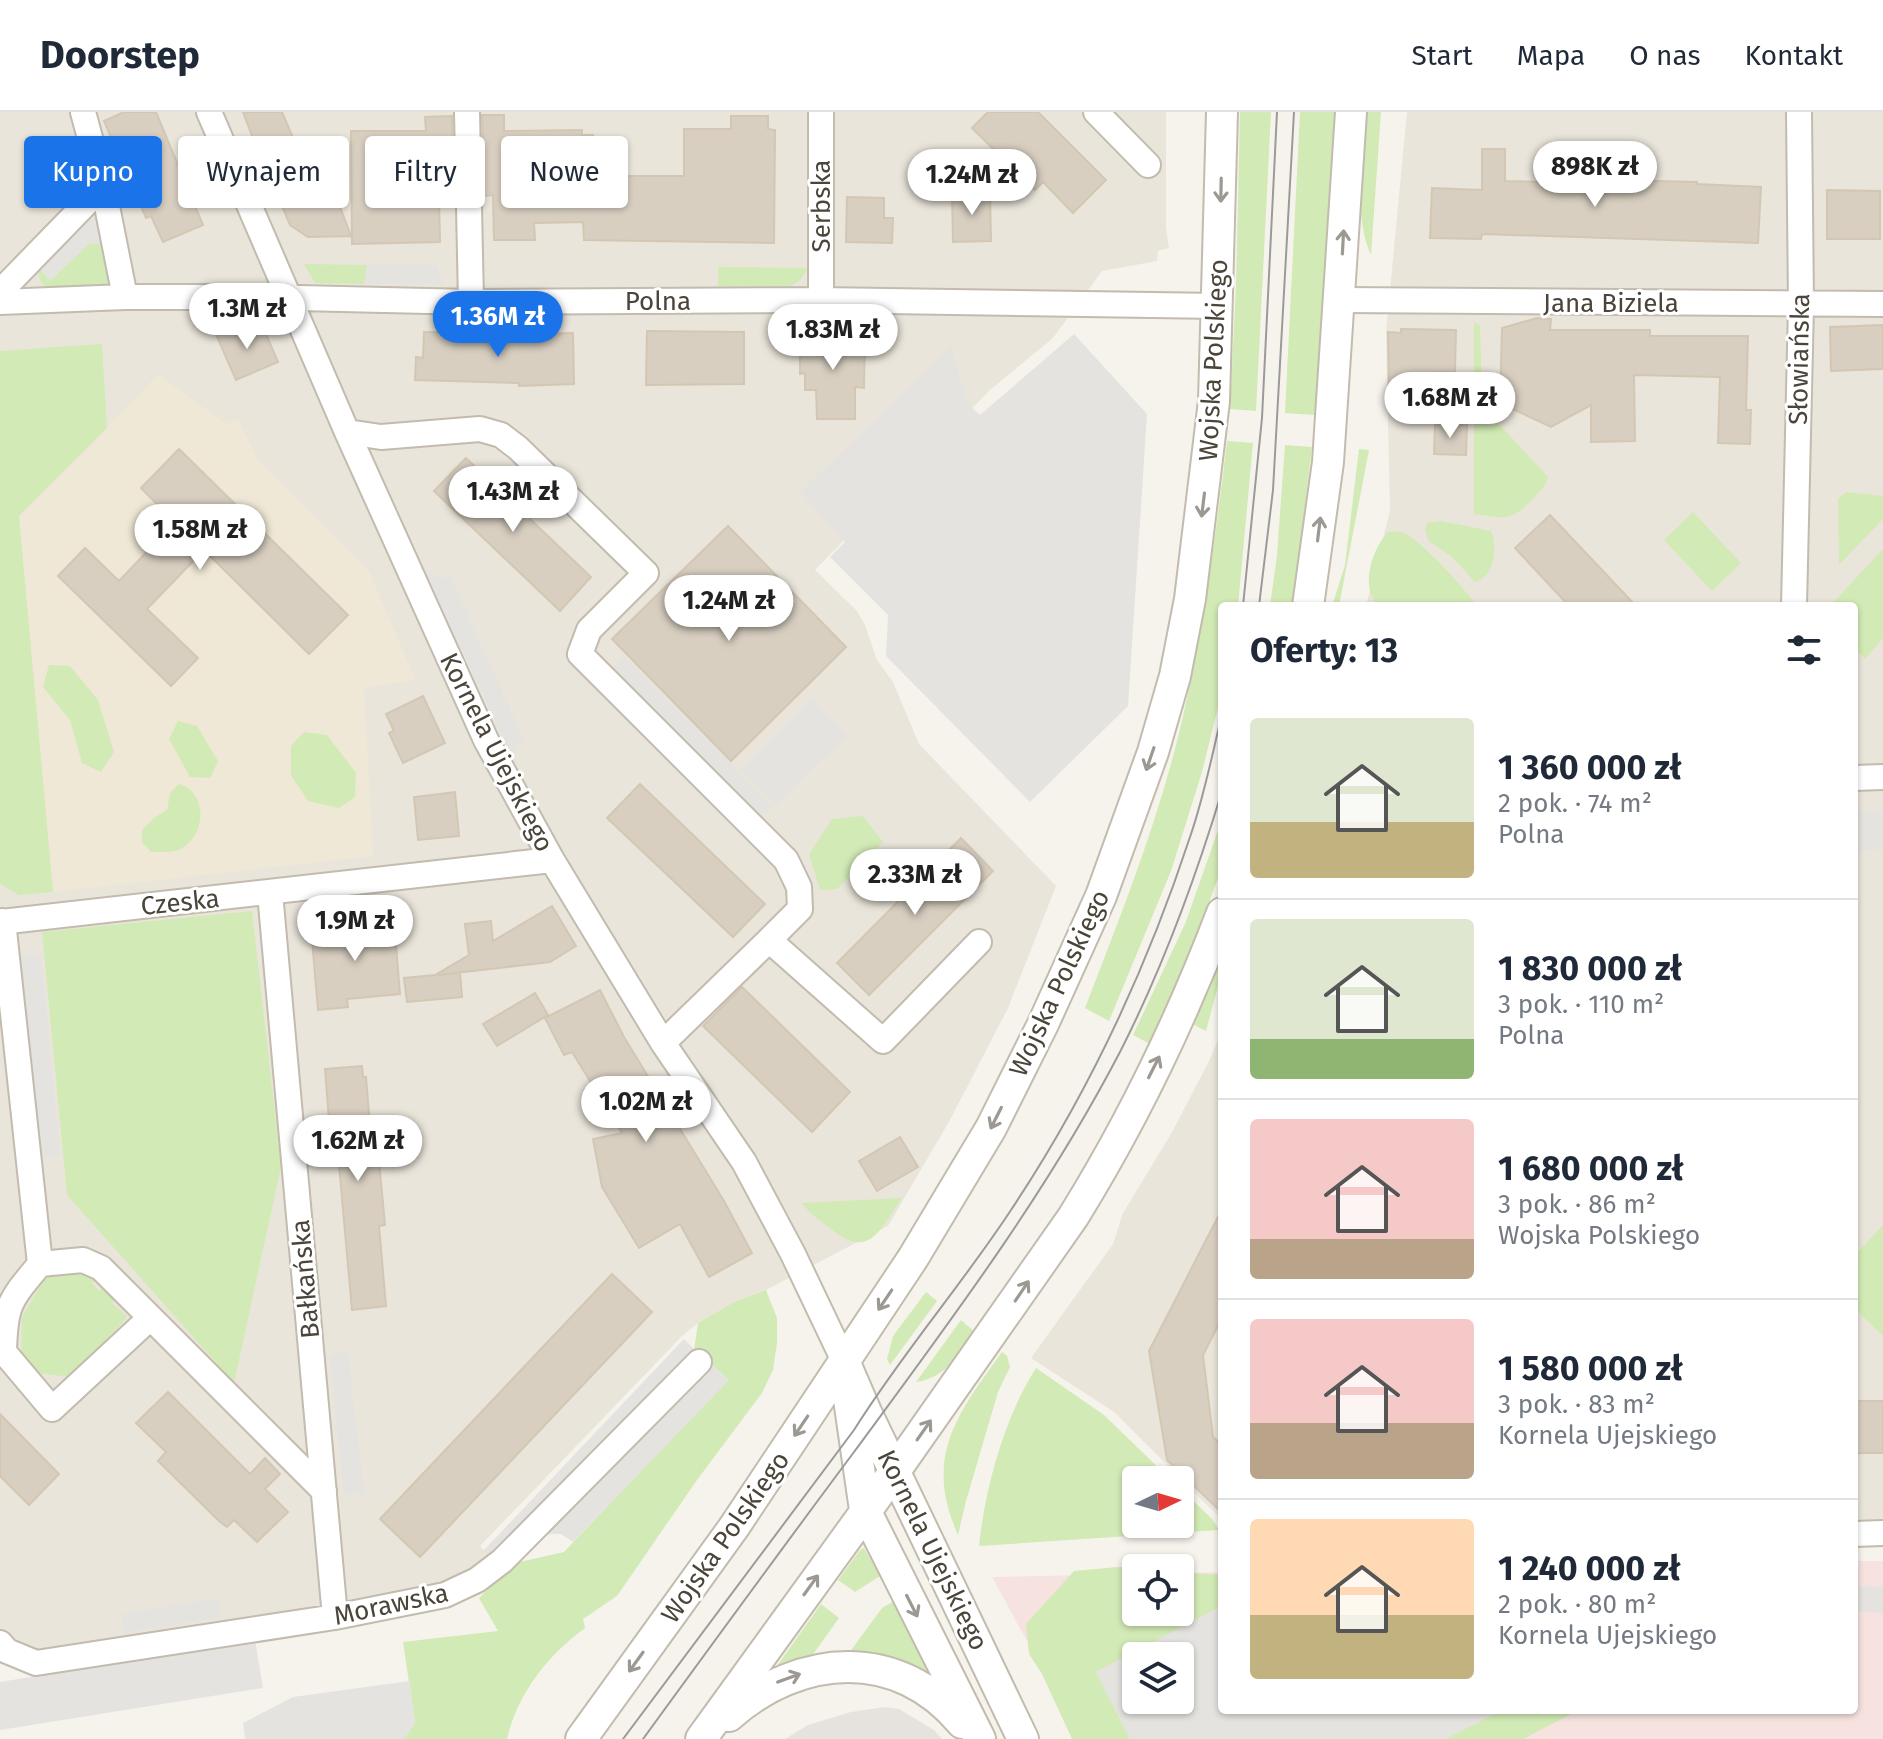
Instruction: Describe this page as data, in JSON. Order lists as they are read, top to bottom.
{
  "streets": {
    "street": [
      "Serbska",
      "Polna",
      "Jana Biziela",
      "Słowiańska",
      "Wojska Polskiego",
      "Kornela Ujejskiego",
      "Czeska",
      "Bałkańska",
      "Morawska"
    ]
  },
  "crossings": [
    ["Serbska", "Polna"],
    ["Polna", "Wojska Polskiego"],
    ["Polna", "Kornela Ujejskiego"],
    ["Jana Biziela", "Słowiańska"],
    ["Wojska Polskiego", "Kornela Ujejskiego"],
    ["Kornela Ujejskiego", "Czeska"],
    ["Czeska", "Bałkańska"],
    ["Bałkańska", "Morawska"]
  ],
  "north": "right",
  "page": {
    "header": "Doorstep",
    "nav": [
      "Start",
      "Mapa",
      "O nas",
      "Kontakt"
    ],
    "chip": [
      "Kupno",
      "Wynajem",
      "Filtry",
      "Nowe"
    ],
    "price": [
      "898K zł",
      "1.24M zł",
      "1.3M zł",
      "1.36M zł",
      "1.83M zł",
      "1.68M zł",
      "1.43M zł",
      "1.58M zł",
      "1.24M zł",
      "2.33M zł",
      "1.9M zł",
      "1.02M zł",
      "1.62M zł"
    ],
    "heading": "Oferty: 13",
    "list": [
      {
        "name": "1 360 000 zł",
        "note": "2 pok. · 74 m² · Polna"
      },
      {
        "name": "1 830 000 zł",
        "note": "3 pok. · 110 m² · Polna"
      },
      {
        "name": "1 680 000 zł",
        "note": "3 pok. · 86 m² · Wojska Polskiego"
      },
      {
        "name": "1 580 000 zł",
        "note": "3 pok. · 83 m² · Kornela Ujejskiego"
      },
      {
        "name": "1 240 000 zł",
        "note": "2 pok. · 80 m² · Kornela Ujejskiego"
      }
    ]
  }
}
